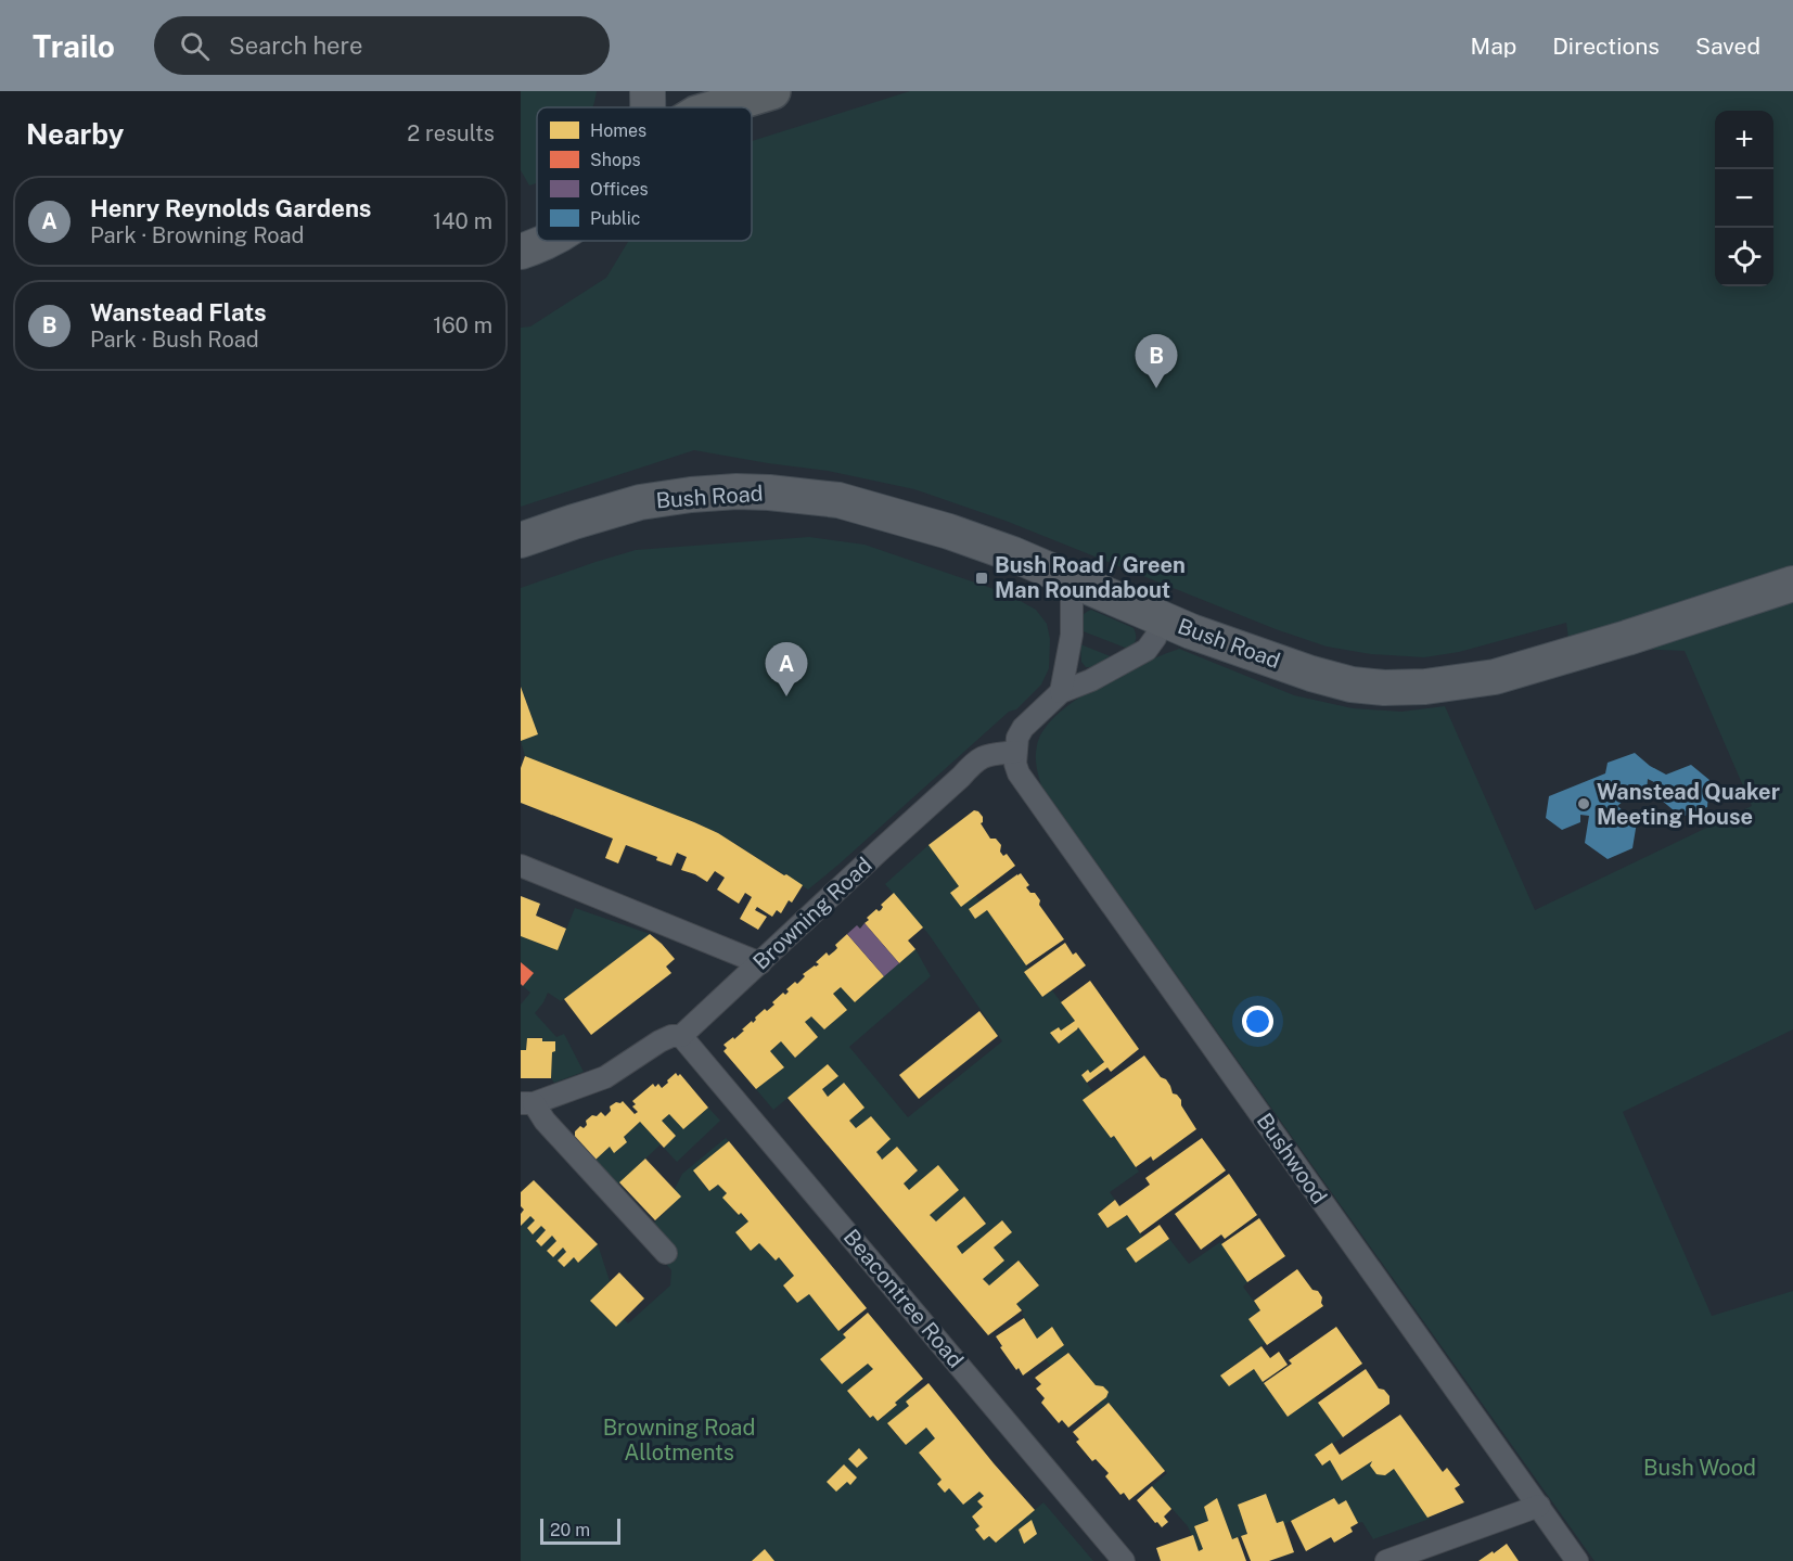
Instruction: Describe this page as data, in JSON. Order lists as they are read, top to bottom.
{
  "streets": {
    "main road": ["Bush Road"],
    "street": ["Browning Road", "Bushwood", "Beacontree Road"]
  },
  "crossings": [
    ["Browning Road", "Bushwood"],
    ["Browning Road", "Beacontree Road"]
  ],
  "parks": ["Browning Road Allotments", "Bush Wood"],
  "places": {
    "transit": ["Bush Road / Green Man Roundabout"],
    "other": ["Wanstead Quaker Meeting House"]
  },
  "legend": [
    "Homes",
    "Shops",
    "Offices",
    "Public"
  ],
  "scale_bar": "20 m",
  "page": {
    "header": "Trailo",
    "search": "Search here",
    "nav": ["Map", "Directions", "Saved"],
    "heading": ["Nearby", "2 results"],
    "map_buttons": ["+", "−"],
    "list": [
      {
        "mark": "A",
        "name": "Henry Reynolds Gardens",
        "note": "Park · Browning Road",
        "value": "140 m"
      },
      {
        "mark": "B",
        "name": "Wanstead Flats",
        "note": "Park · Bush Road",
        "value": "160 m"
      }
    ],
    "pins": ["B", "A"],
    "scale": "20 m"
  }
}
